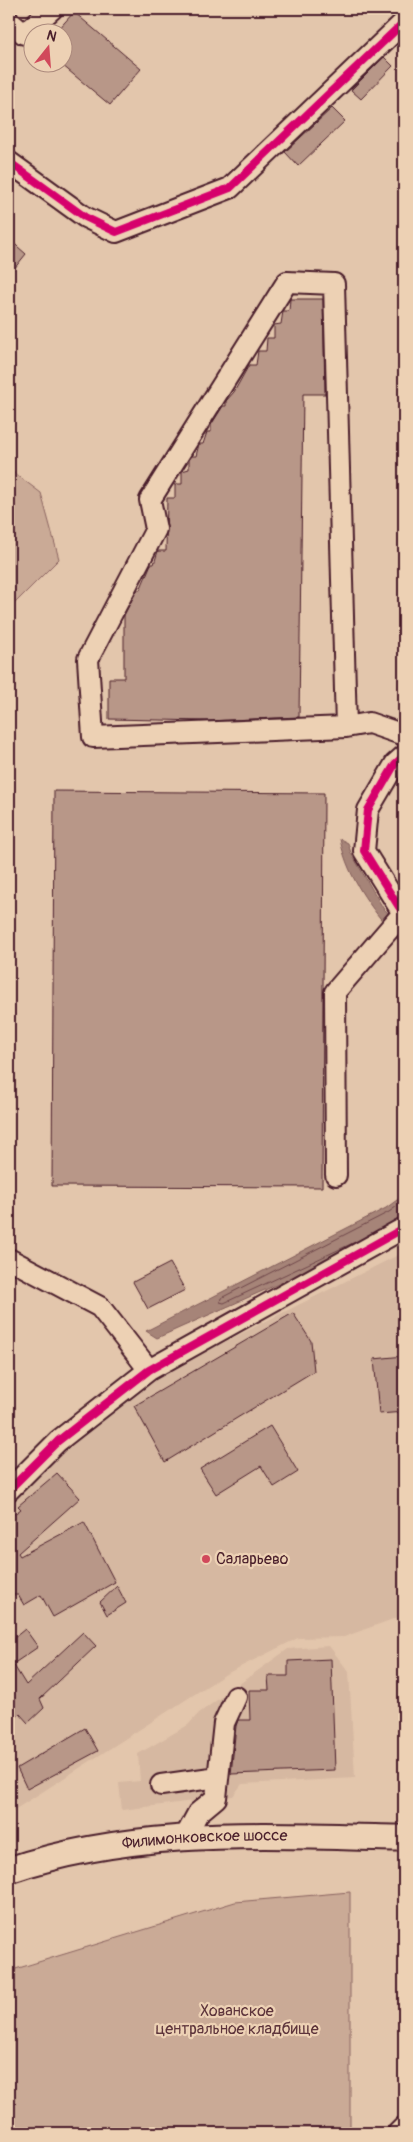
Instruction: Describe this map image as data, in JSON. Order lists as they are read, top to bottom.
{
  "streets": {
    "main road": ["Филимонковское шоссе"]
  },
  "parks": ["Хованское центральное кладбище"],
  "places": ["Саларьево"],
  "north": "top"
}
